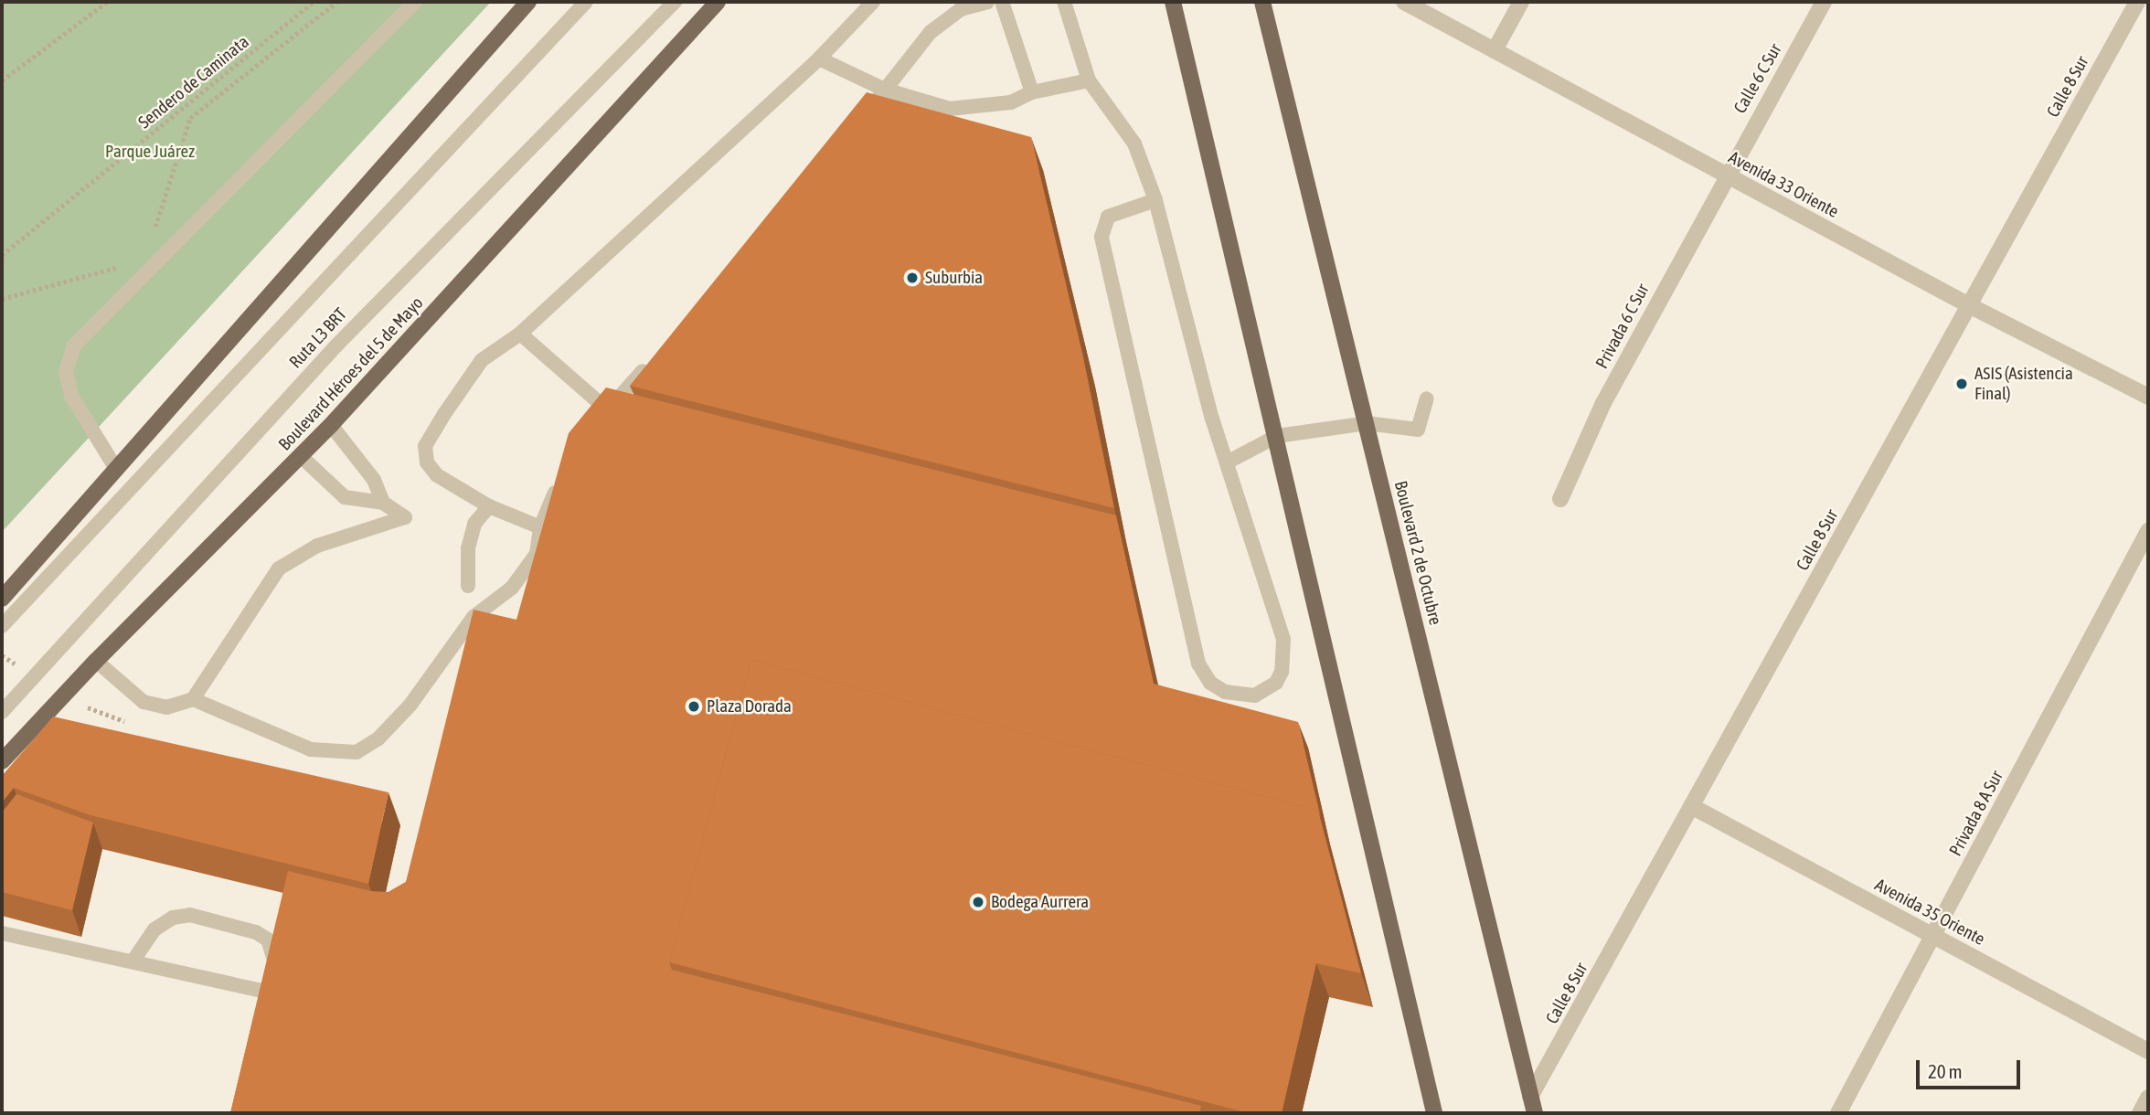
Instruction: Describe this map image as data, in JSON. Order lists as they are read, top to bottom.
{
  "streets": {
    "main road": ["Boulevard Héroes del 5 de Mayo", "Boulevard 2 de Octubre"],
    "street": [
      "Calle 6 C Sur",
      "Calle 8 Sur",
      "Avenida 33 Oriente",
      "Privada 6 C Sur",
      "Privada 8 A Sur",
      "Avenida 35 Oriente"
    ],
    "lane": ["Ruta L3 BRT"],
    "path": ["Sendero de Caminata"]
  },
  "crossings": [
    ["Calle 6 C Sur", "Avenida 33 Oriente"],
    ["Calle 6 C Sur", "Privada 6 C Sur"],
    ["Calle 8 Sur", "Avenida 33 Oriente"],
    ["Calle 8 Sur", "Boulevard 2 de Octubre"],
    ["Calle 8 Sur", "Avenida 35 Oriente"],
    ["Avenida 33 Oriente", "Privada 6 C Sur"],
    ["Privada 8 A Sur", "Avenida 35 Oriente"]
  ],
  "parks": ["Parque Juárez"],
  "places": [
    "Suburbia",
    "ASIS (Asistencia Final)",
    "Plaza Dorada",
    "Bodega Aurrera"
  ],
  "scale_bar": "20 m"
}
